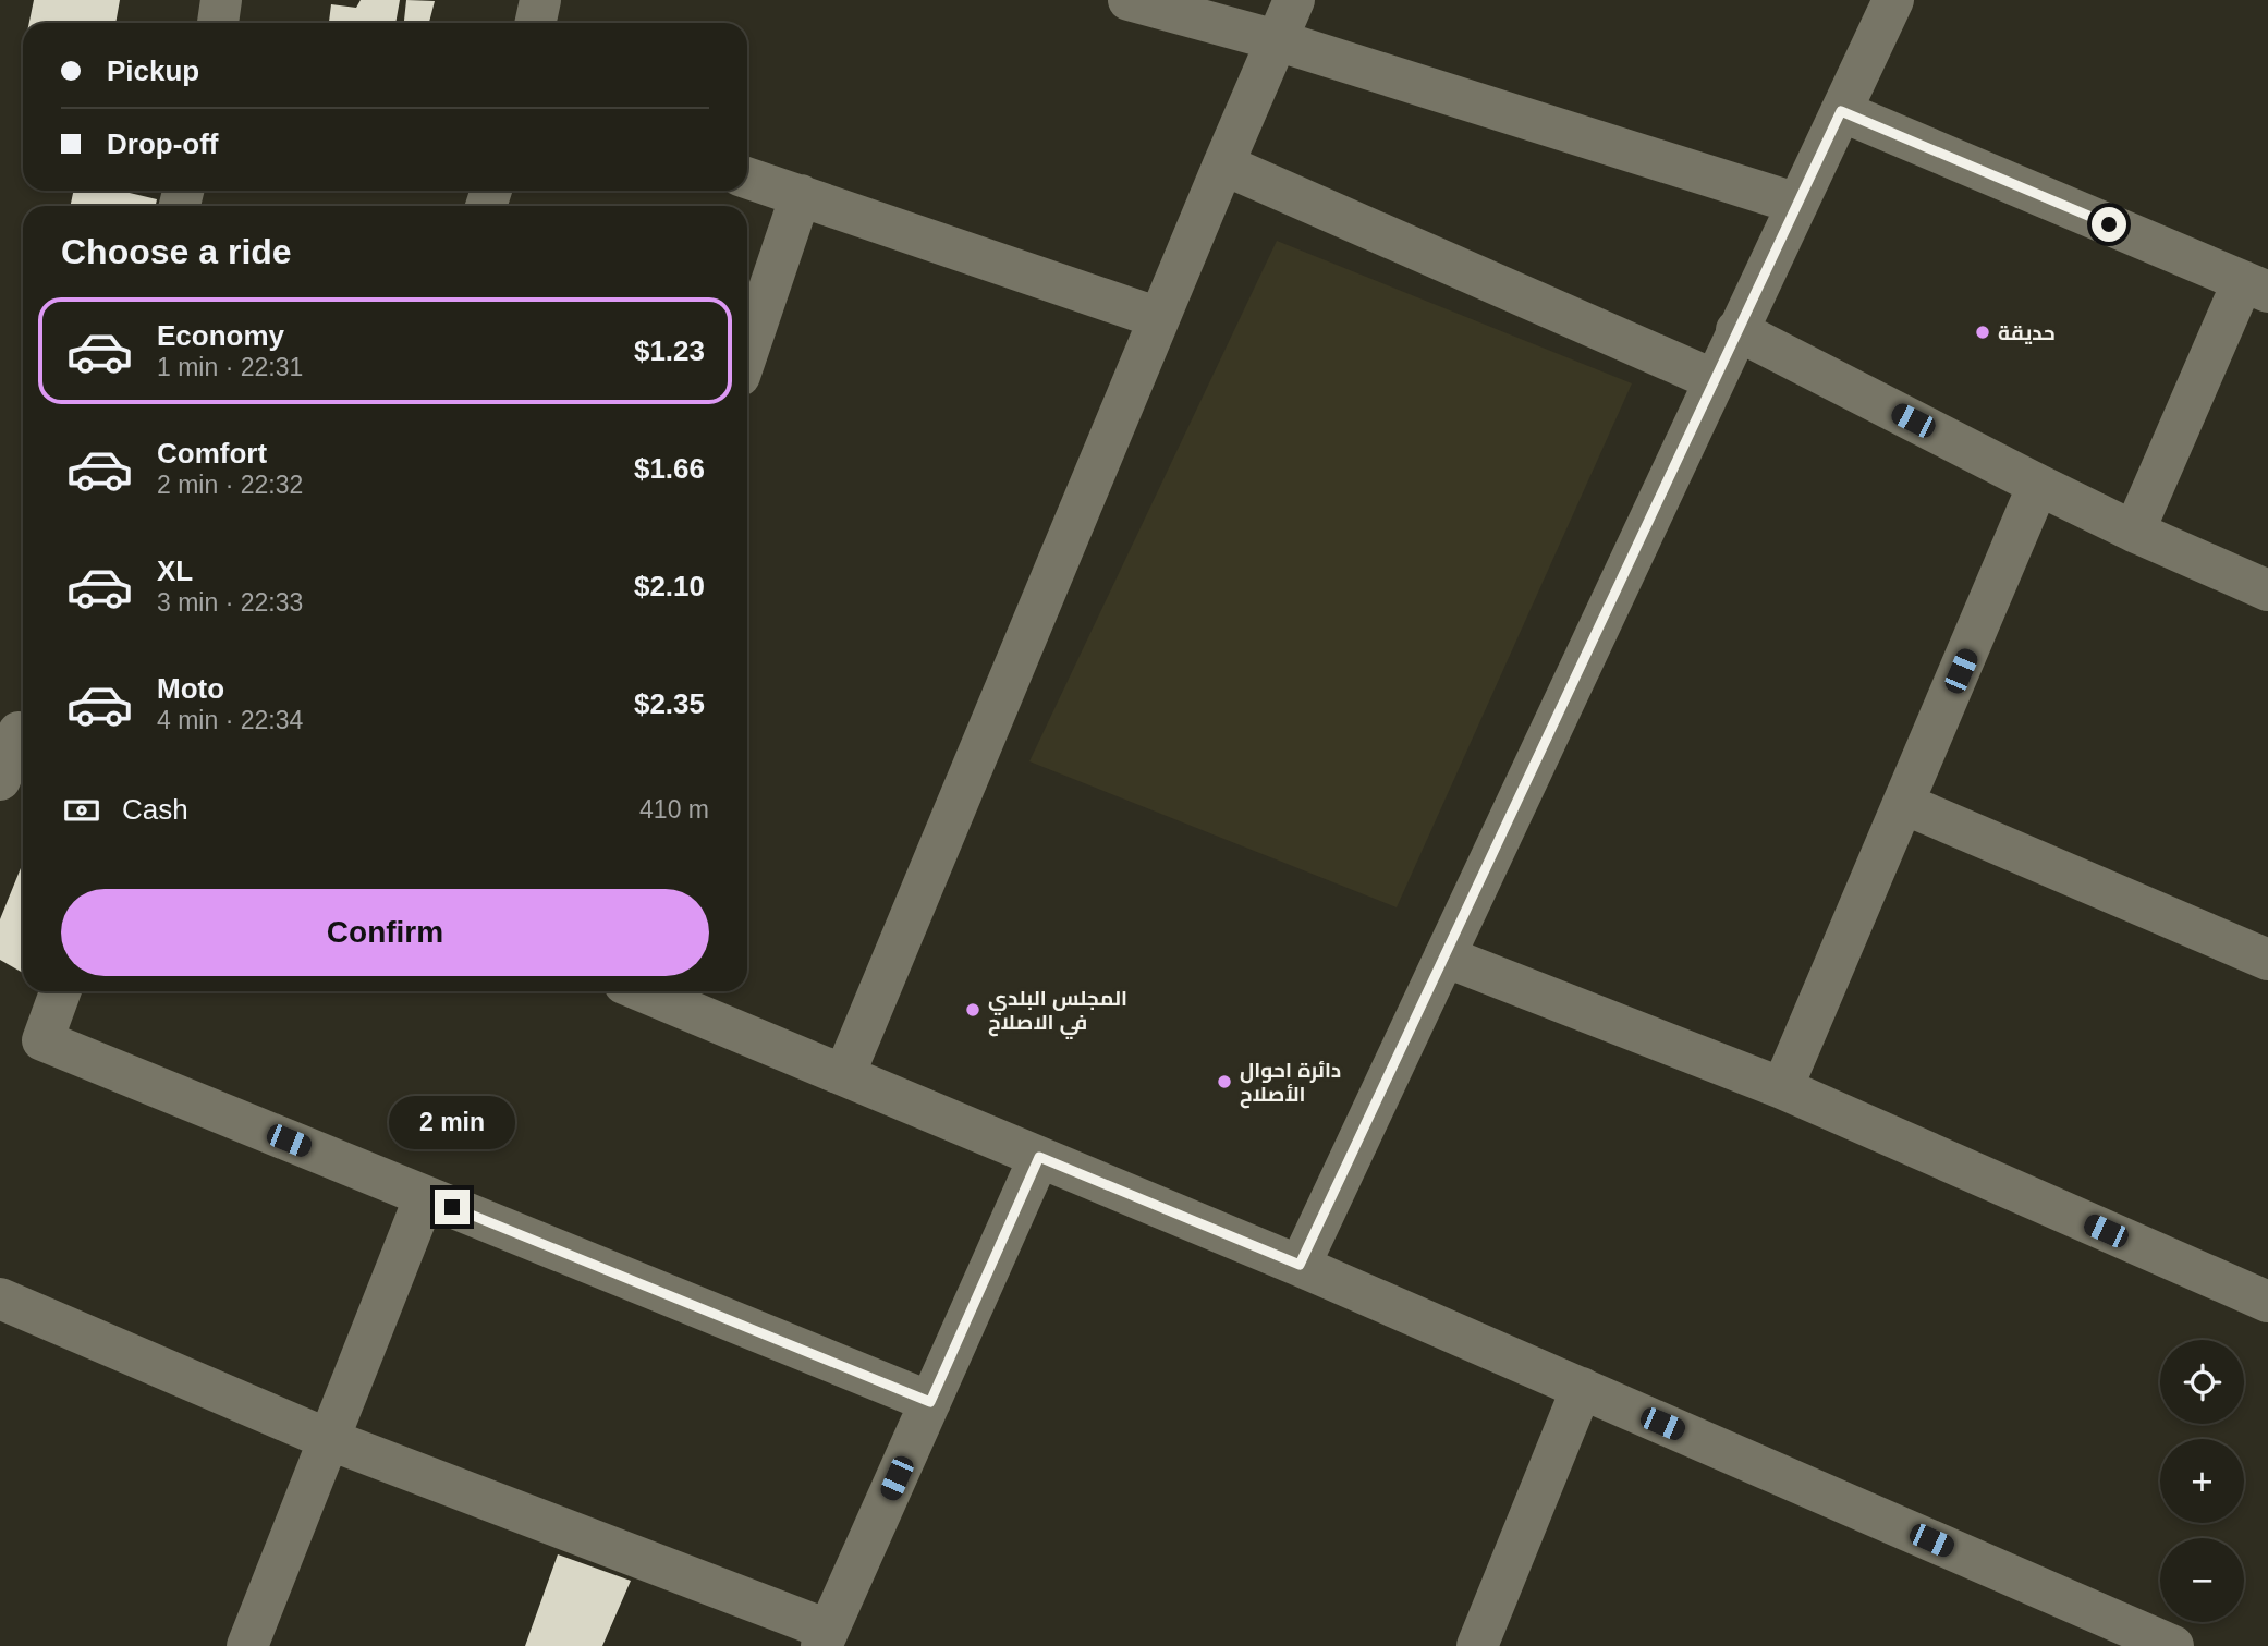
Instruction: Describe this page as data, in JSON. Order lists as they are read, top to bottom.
{
  "places": ["حديقة", "المجلس البلدي في الاصلاح", "دائرة احوال الأصلاح"],
  "page": {
    "banner": ["Pickup", "Drop-off"],
    "heading": "Choose a ride",
    "list": [
      {
        "name": "Economy",
        "note": "1 min · 22:31",
        "value": "$1.23"
      },
      {
        "name": "Comfort",
        "note": "2 min · 22:32",
        "value": "$1.66"
      },
      {
        "name": "XL",
        "note": "3 min · 22:33",
        "value": "$2.10"
      },
      {
        "name": "Moto",
        "note": "4 min · 22:34",
        "value": "$2.35"
      }
    ],
    "pay": ["Cash", "410 m"],
    "buttons": "Confirm",
    "bubble": "2 min",
    "map_buttons": ["+", "−"]
  }
}
